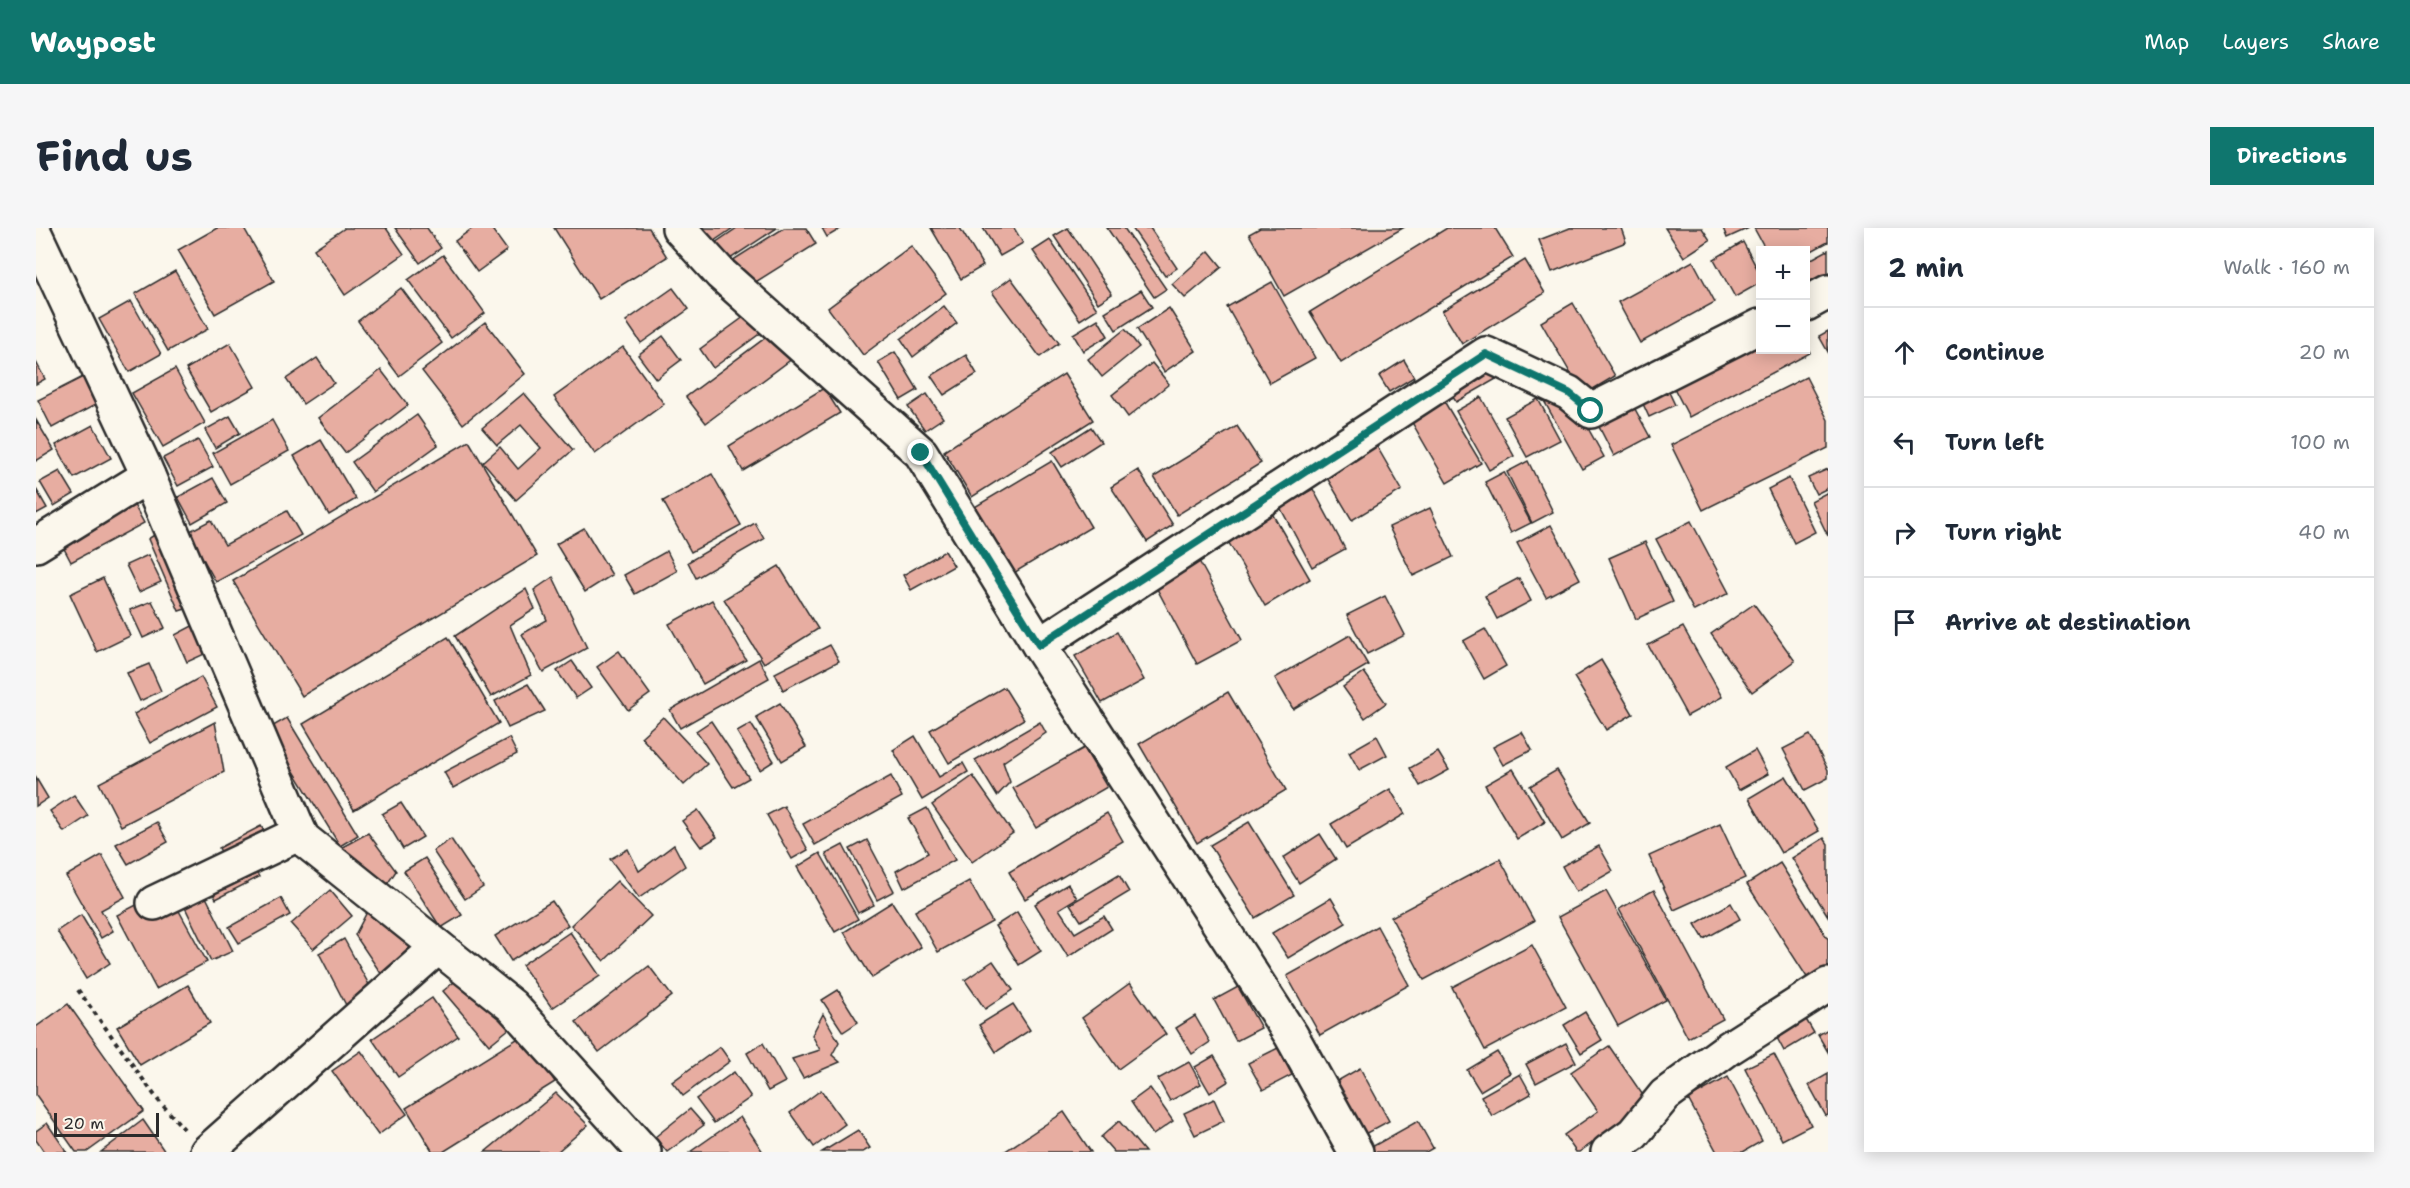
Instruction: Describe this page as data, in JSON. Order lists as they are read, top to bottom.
{
  "scale_bar": "20 m",
  "page": {
    "header": "Waypost",
    "nav": ["Map", "Layers", "Share"],
    "buttons": "Directions",
    "title": "Find us",
    "heading": ["2 min", "Walk · 160 m"],
    "map_buttons": ["+", "−"],
    "list": [
      ["Continue", "20 m"],
      ["Turn left", "100 m"],
      ["Turn right", "40 m"],
      "Arrive at destination"
    ],
    "scale": "20 m"
  }
}
